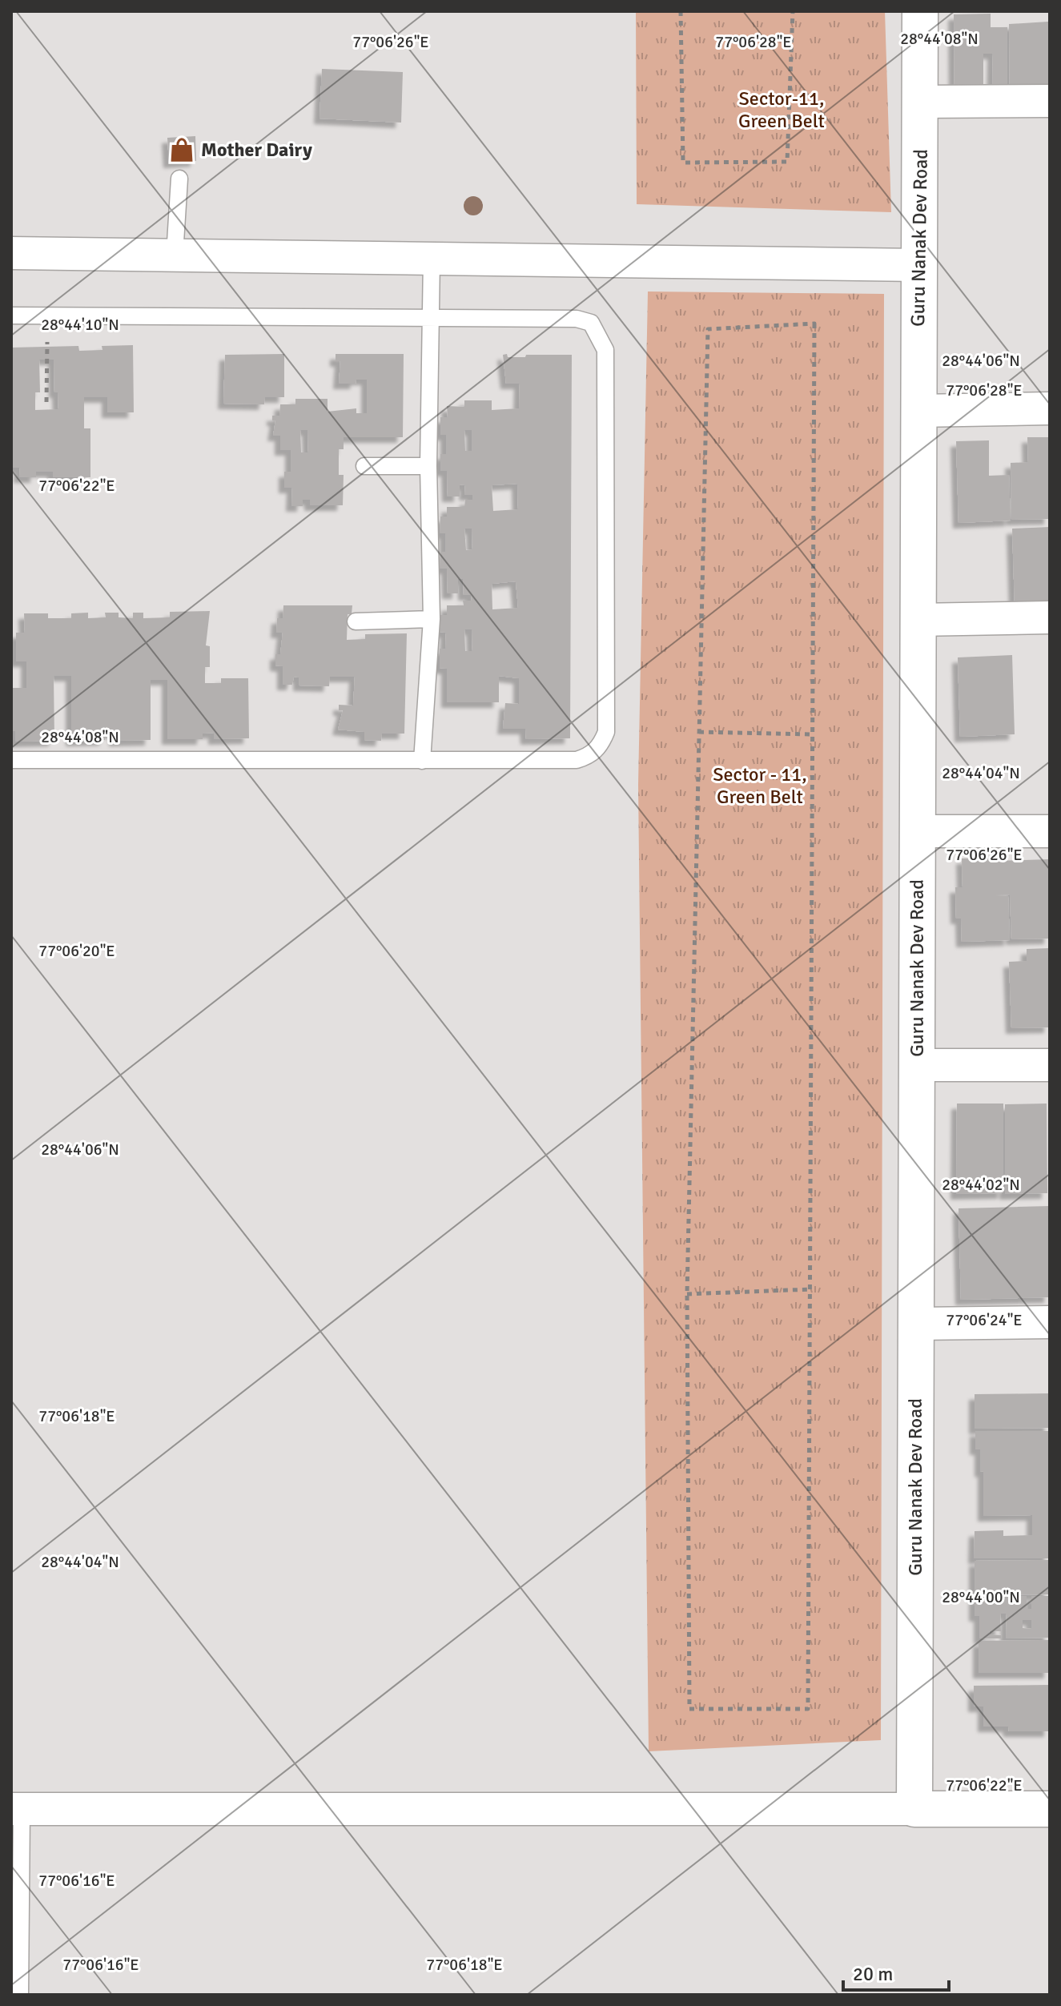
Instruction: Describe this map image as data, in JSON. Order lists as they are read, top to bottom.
{
  "streets": {
    "street": ["Guru Nanak Dev Road"]
  },
  "parks": ["Sector-11, Green Belt", "Sector - 11, Green Belt"],
  "places": {
    "shop": ["Mother Dairy"]
  },
  "scale_bar": "20 m",
  "coordinates": [
    "28°44'08\"N",
    "77°06'26\"E",
    "77°06'28\"E",
    "28°44'10\"N",
    "28°44'06\"N",
    "77°06'22\"E",
    "28°44'04\"N",
    "77°06'20\"E",
    "28°44'02\"N",
    "77°06'24\"E",
    "77°06'18\"E",
    "28°44'00\"N",
    "77°06'16\"E"
  ]
}
